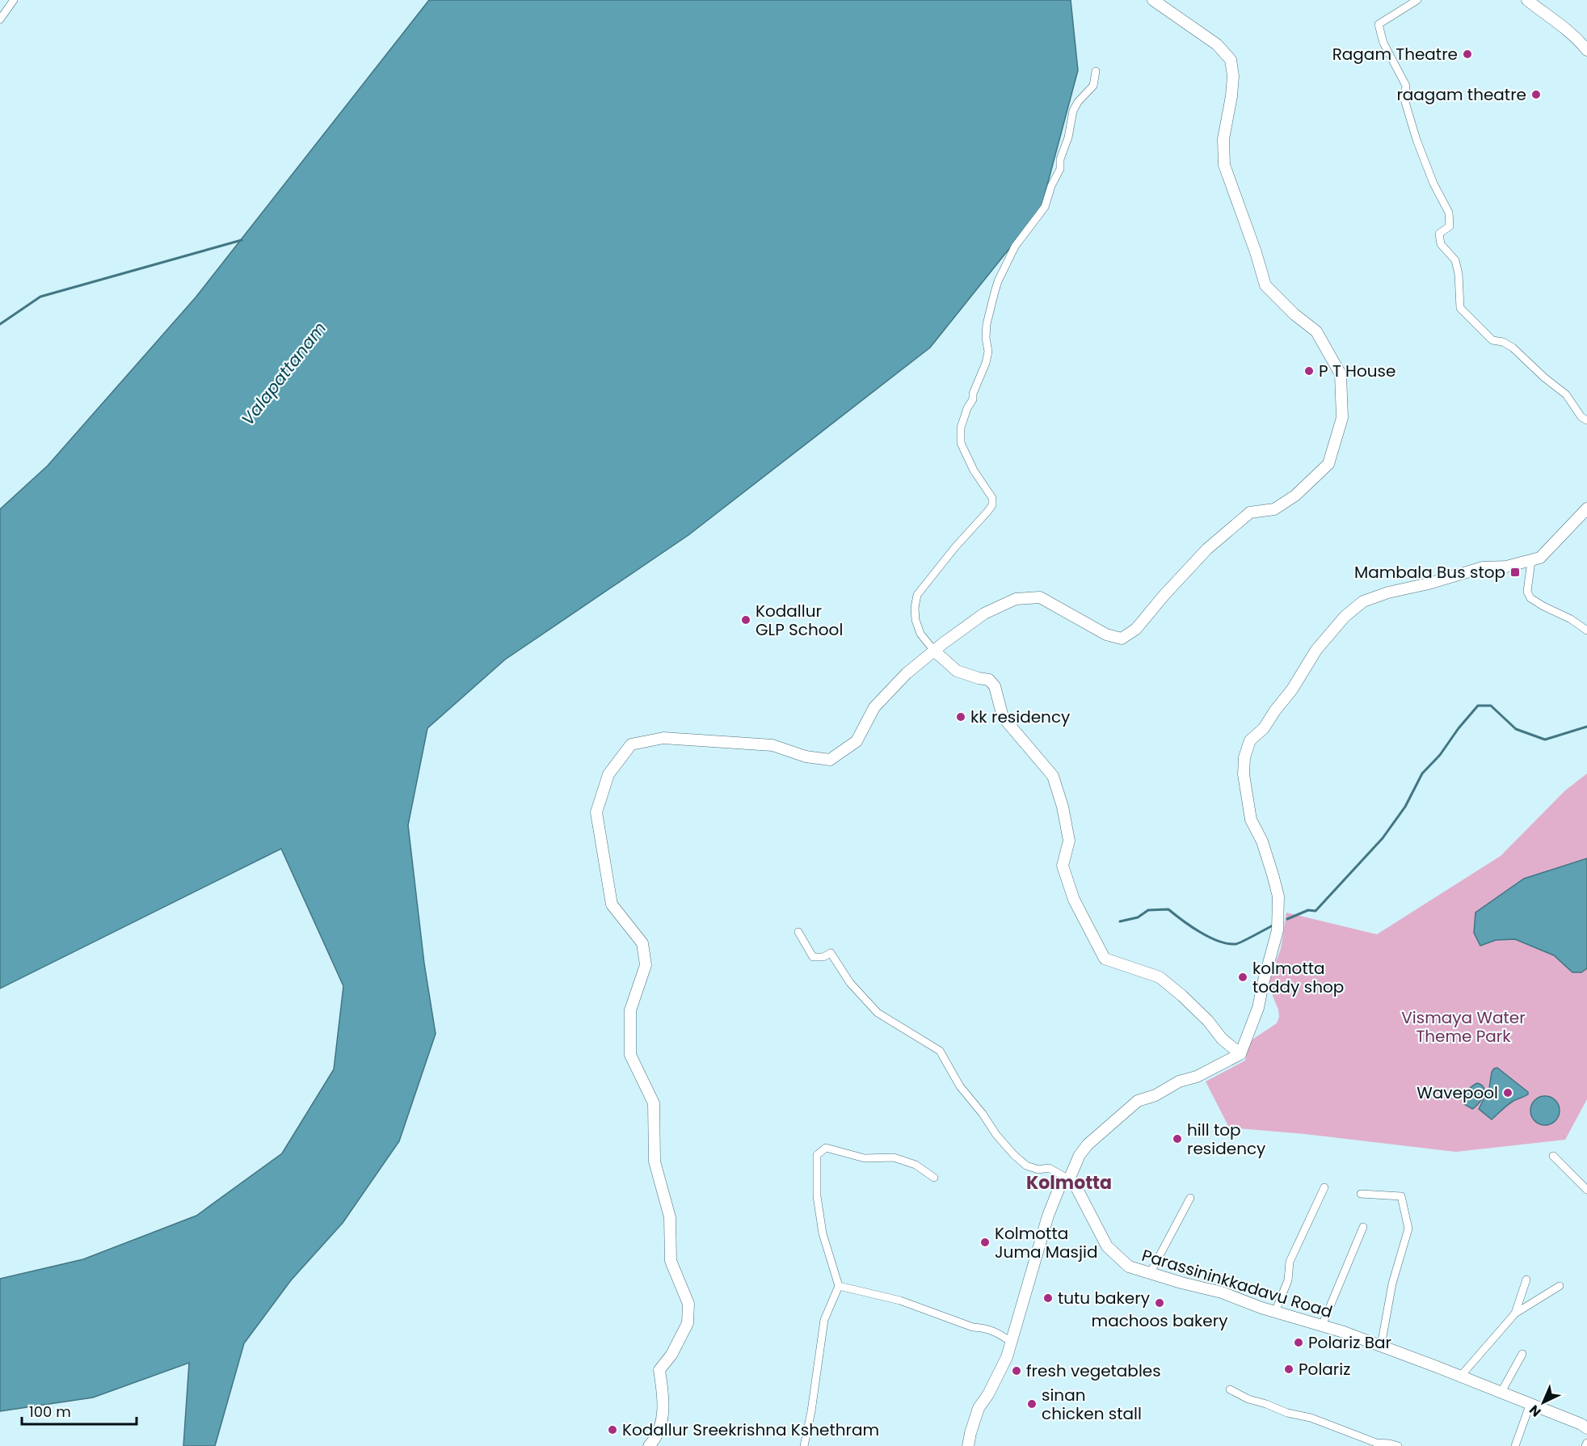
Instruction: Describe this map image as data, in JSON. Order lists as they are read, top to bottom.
{
  "streets": {
    "street": ["Parassininkkadavu Road"]
  },
  "districts": ["Kolmotta"],
  "water": ["Valapattanam"],
  "parks": ["Vismaya Water Theme Park"],
  "places": {
    "other": [
      "Ragam Theatre",
      "raagam theatre",
      "P T House",
      "Kodallur GLP School",
      "kk residency",
      "kolmotta toddy shop",
      "Wavepool",
      "hill top residency",
      "Kolmotta Juma Masjid",
      "tutu bakery",
      "machoos bakery",
      "Polariz Bar",
      "Polariz",
      "fresh vegetables",
      "sinan chicken stall",
      "Kodallur Sreekrishna Kshethram"
    ],
    "transit": ["Mambala Bus stop"]
  },
  "scale_bar": "100 m",
  "north": "bottom left"
}
